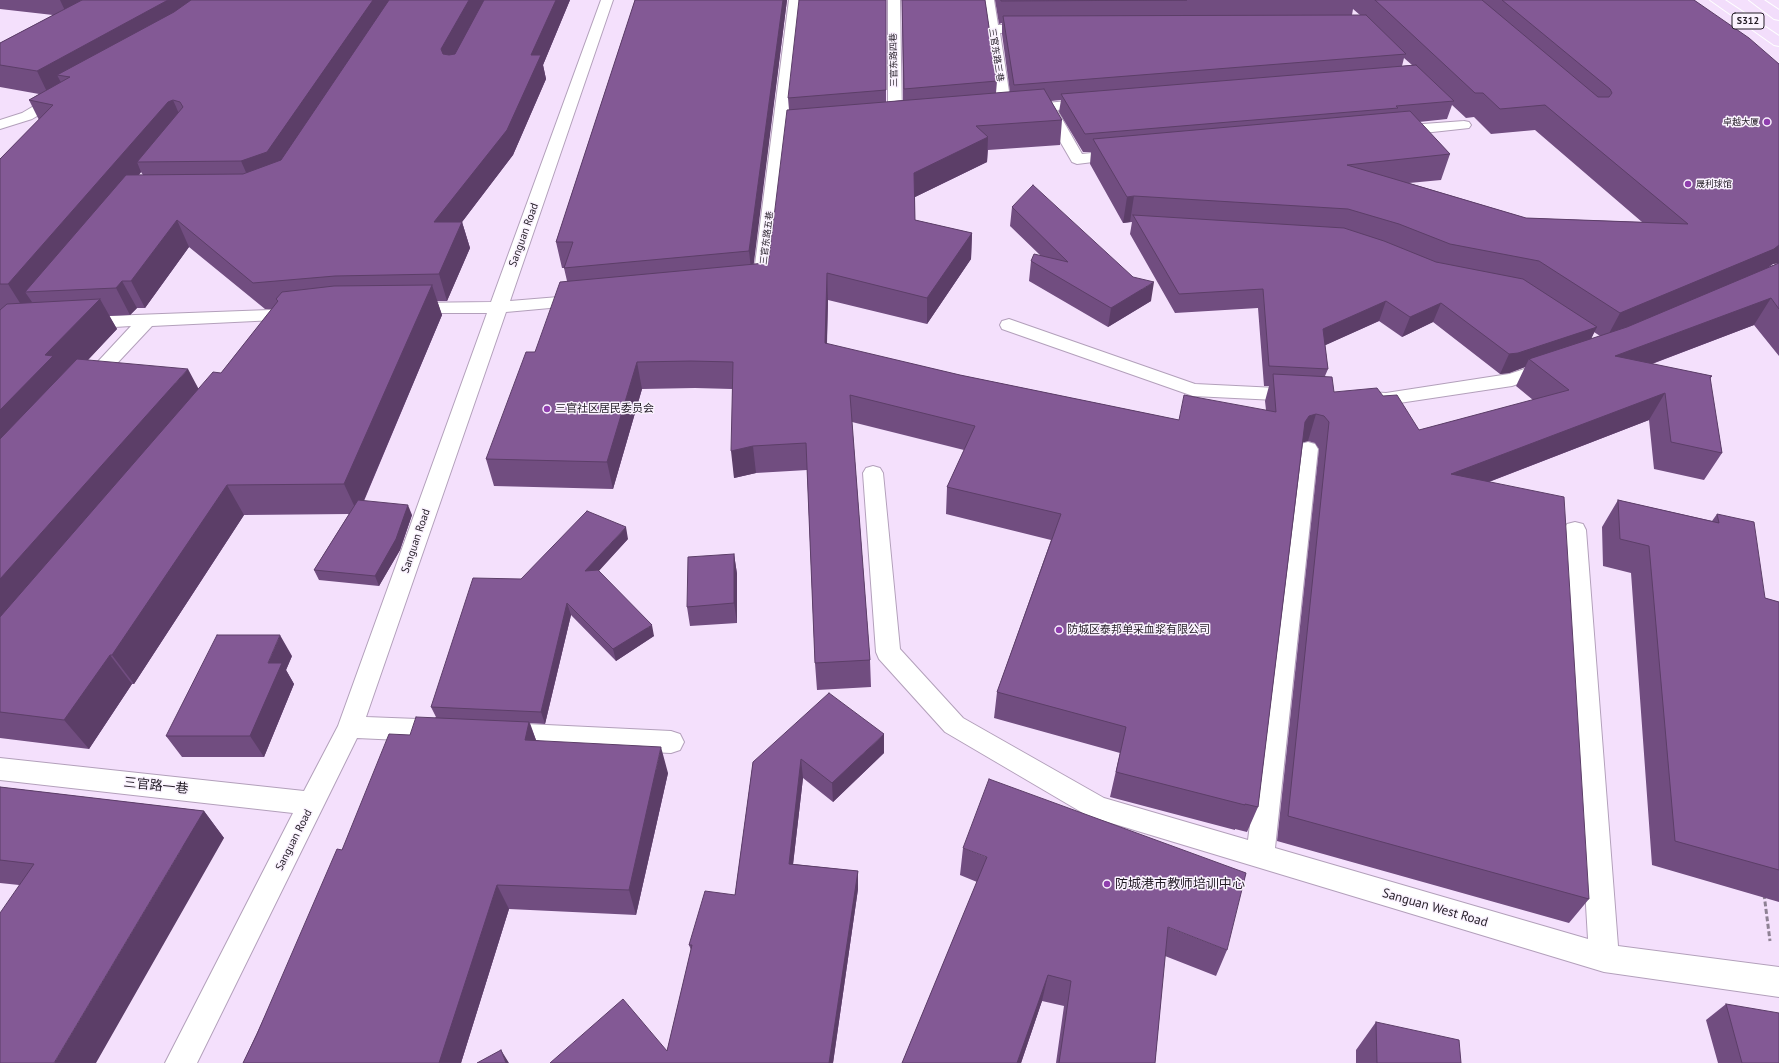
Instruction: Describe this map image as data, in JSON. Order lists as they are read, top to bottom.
{
  "streets": {
    "main road": ["S312"],
    "street": [
      "三官东路三巷",
      "三官东路四巷",
      "Sanguan Road",
      "三官东路五巷",
      "三官路一巷",
      "Sanguan West Road"
    ]
  },
  "crossings": [
    ["Sanguan Road", "三官路一巷"]
  ],
  "places": [
    "卓越大厦",
    "晟利球馆",
    "三官社区居民委员会",
    "防城区泰邦单采血浆有限公司",
    "防城港市教师培训中心"
  ]
}
